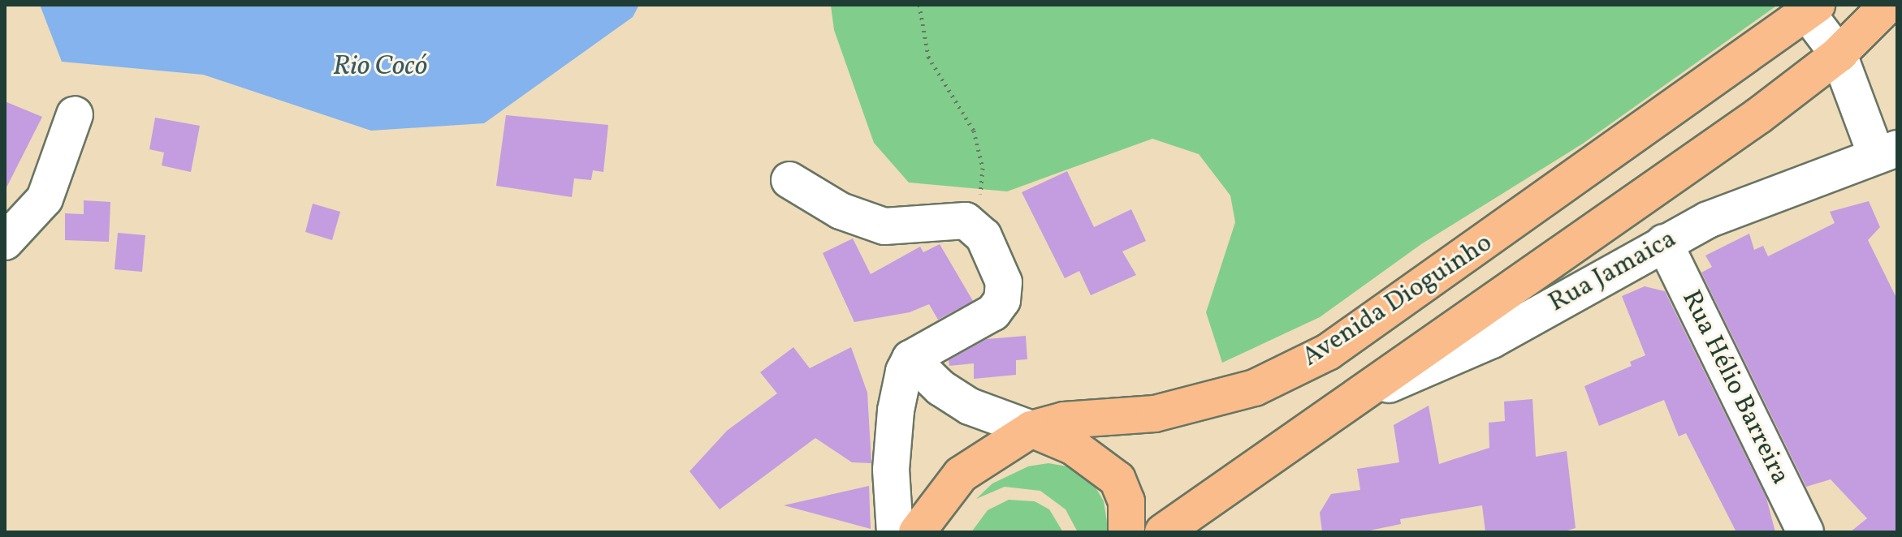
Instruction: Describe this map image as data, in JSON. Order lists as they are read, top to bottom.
{
  "streets": {
    "main road": ["Avenida Dioguinho"],
    "street": ["Rua Jamaica", "Rua Hélio Barreira"]
  },
  "crossings": [
    ["Rua Jamaica", "Avenida Dioguinho"],
    ["Rua Jamaica", "Rua Hélio Barreira"]
  ],
  "water": ["Rio Cocó"]
}
